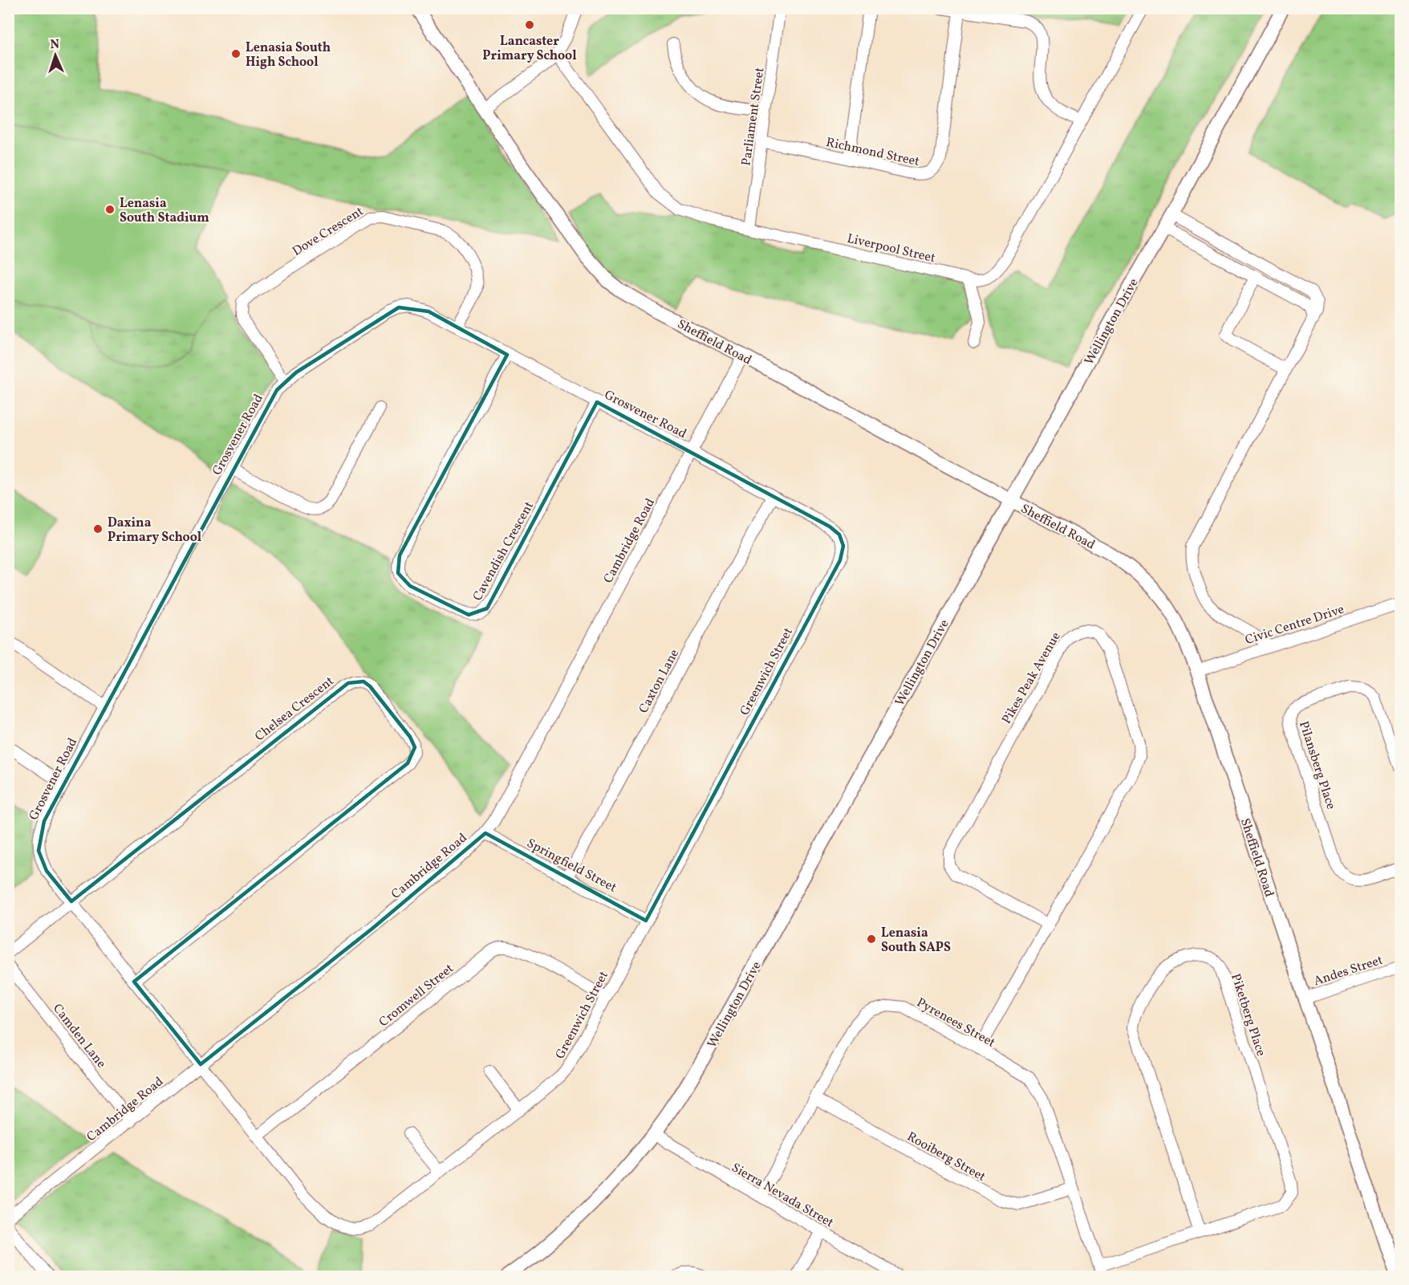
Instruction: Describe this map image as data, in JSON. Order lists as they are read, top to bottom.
{
  "streets": {
    "street": [
      "Parliament Street",
      "Richmond Street",
      "Dove Crescent",
      "Liverpool Street",
      "Wellington Drive",
      "Sheffield Road",
      "Grosvener Road",
      "Cambridge Road",
      "Cavendish Crescent",
      "Civic Centre Drive",
      "Greenwich Street",
      "Pikes Peak Avenue",
      "Caxton Lane",
      "Chelsea Crescent",
      "Pilansberg Place",
      "Springfield Street",
      "Andes Street",
      "Cromwell Street",
      "Piketberg Place",
      "Pyrenees Street",
      "Camden Lane",
      "Rooiberg Street",
      "Sierra Nevada Street"
    ]
  },
  "crossings": [
    ["Parliament Street", "Richmond Street"],
    ["Parliament Street", "Liverpool Street"],
    ["Dove Crescent", "Grosvener Road"],
    ["Wellington Drive", "Sheffield Road"],
    ["Wellington Drive", "Sierra Nevada Street"],
    ["Sheffield Road", "Cambridge Road"],
    ["Sheffield Road", "Civic Centre Drive"],
    ["Sheffield Road", "Andes Street"],
    ["Grosvener Road", "Cambridge Road"],
    ["Grosvener Road", "Cavendish Crescent"],
    ["Grosvener Road", "Greenwich Street"],
    ["Grosvener Road", "Caxton Lane"],
    ["Grosvener Road", "Chelsea Crescent"],
    ["Cambridge Road", "Greenwich Street"],
    ["Cambridge Road", "Springfield Street"],
    ["Cambridge Road", "Camden Lane"],
    ["Greenwich Street", "Springfield Street"],
    ["Greenwich Street", "Cromwell Street"],
    ["Pikes Peak Avenue", "Pyrenees Street"],
    ["Caxton Lane", "Springfield Street"],
    ["Piketberg Place", "Pyrenees Street"],
    ["Pyrenees Street", "Rooiberg Street"],
    ["Pyrenees Street", "Sierra Nevada Street"]
  ],
  "places": [
    "Lancaster Primary School",
    "Lenasia South High School",
    "Lenasia South Stadium",
    "Daxina Primary School",
    "Lenasia South SAPS"
  ],
  "north": "top"
}
